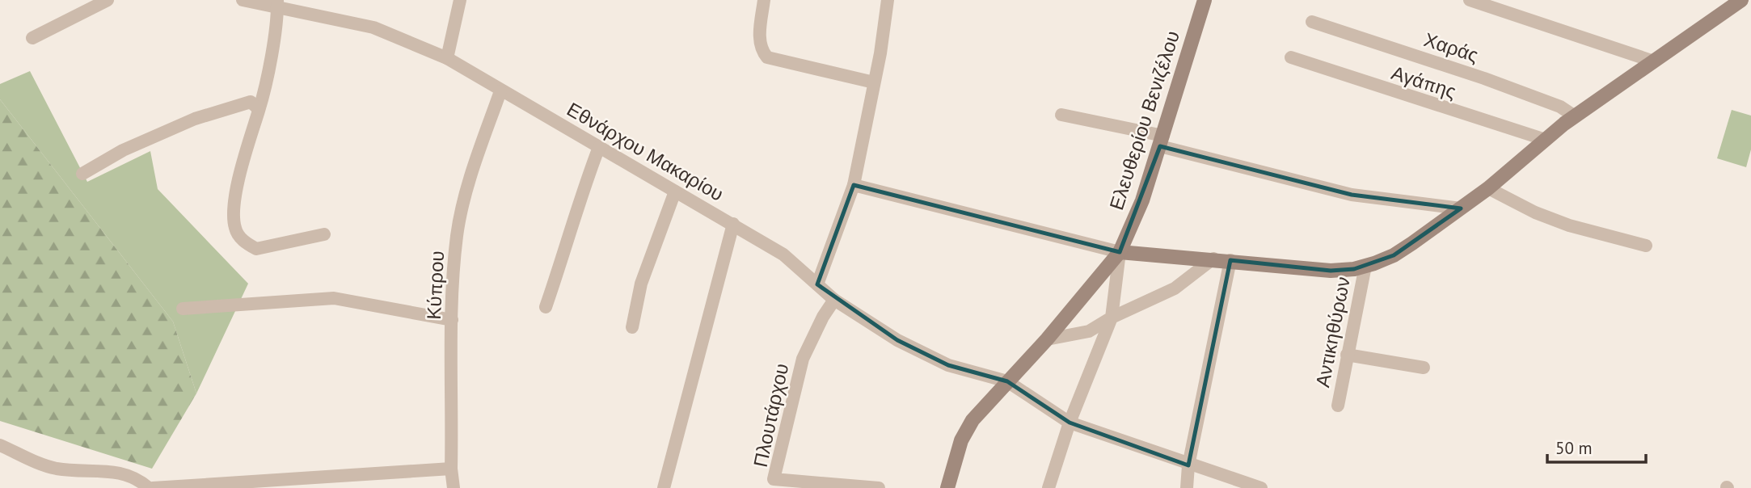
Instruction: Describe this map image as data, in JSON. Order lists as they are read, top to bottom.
{
  "streets": {
    "street": [
      "Χαράς",
      "Αγάπης",
      "Ελευθερίου Βενιζέλου",
      "Εθνάρχου Μακαρίου",
      "Κύπρου",
      "Αντικηθύρων",
      "Πλουτάρχου"
    ]
  },
  "crossings": [
    ["Ελευθερίου Βενιζέλου", "Εθνάρχου Μακαρίου"],
    ["Εθνάρχου Μακαρίου", "Κύπρου"],
    ["Εθνάρχου Μακαρίου", "Πλουτάρχου"]
  ],
  "scale_bar": "50 m"
}
